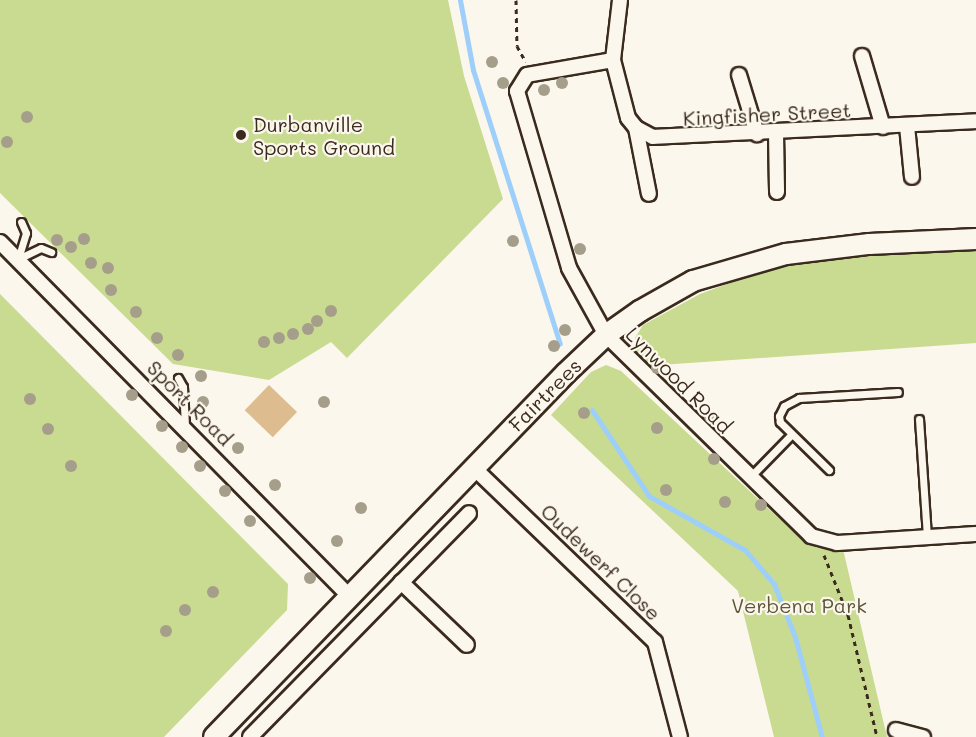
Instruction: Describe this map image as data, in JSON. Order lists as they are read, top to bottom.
{
  "streets": {
    "main road": ["Fairtrees"],
    "street": [
      "Kingfisher Street",
      "Lynwood Road",
      "Sport Road",
      "Oudewerf Close"
    ]
  },
  "crossings": [
    ["Lynwood Road", "Fairtrees"],
    ["Fairtrees", "Sport Road"],
    ["Fairtrees", "Oudewerf Close"]
  ],
  "parks": ["Verbena Park"],
  "places": ["Durbanville Sports Ground"]
}
